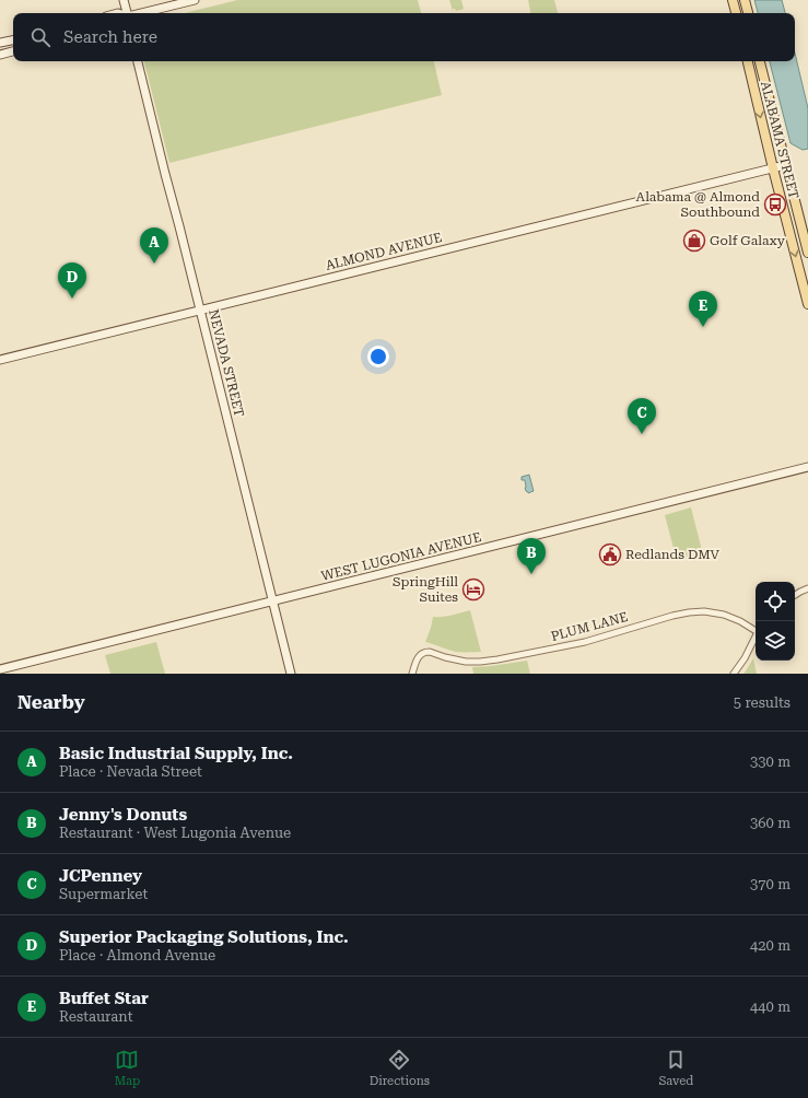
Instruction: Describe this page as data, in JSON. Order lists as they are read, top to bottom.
{
  "streets": {
    "main road": ["ALABAMA STREET"],
    "street": [
      "ALMOND AVENUE",
      "NEVADA STREET",
      "WEST LUGONIA AVENUE",
      "PLUM LANE"
    ]
  },
  "crossings": [
    ["ALABAMA STREET", "ALMOND AVENUE"],
    ["ALMOND AVENUE", "NEVADA STREET"],
    ["NEVADA STREET", "WEST LUGONIA AVENUE"]
  ],
  "places": {
    "bus stop": ["Alabama @ Almond Southbound"],
    "shop": ["Golf Galaxy"],
    "public building": ["Redlands DMV"],
    "hotel": ["SpringHill Suites"]
  },
  "page": {
    "search": "Search here",
    "pins": [
      "A",
      "D",
      "E",
      "C",
      "B"
    ],
    "heading": ["Nearby", "5 results"],
    "list": [
      {
        "mark": "A",
        "name": "Basic Industrial Supply, Inc.",
        "note": "Place · Nevada Street",
        "value": "330 m"
      },
      {
        "mark": "B",
        "name": "Jenny's Donuts",
        "note": "Restaurant · West Lugonia Avenue",
        "value": "360 m"
      },
      {
        "mark": "C",
        "name": "JCPenney",
        "note": "Supermarket",
        "value": "370 m"
      },
      {
        "mark": "D",
        "name": "Superior Packaging Solutions, Inc.",
        "note": "Place · Almond Avenue",
        "value": "420 m"
      },
      {
        "mark": "E",
        "name": "Buffet Star",
        "note": "Restaurant",
        "value": "440 m"
      }
    ],
    "nav": ["Map", "Directions", "Saved"]
  }
}
